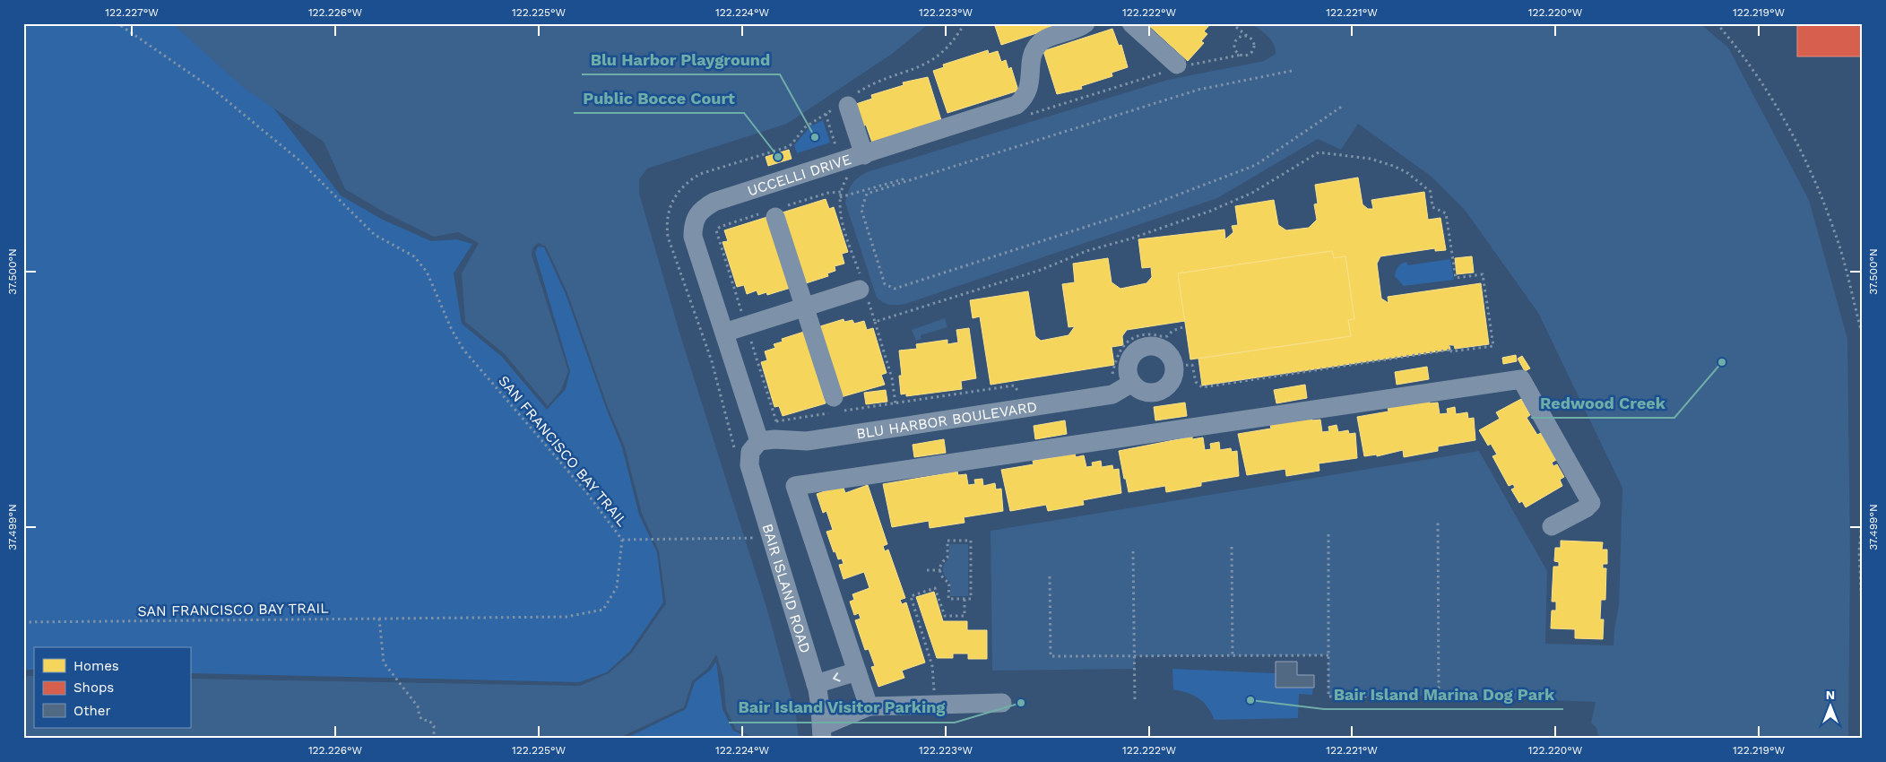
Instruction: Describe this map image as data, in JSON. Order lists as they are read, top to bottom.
{
  "streets": {
    "street": ["UCCELLI DRIVE", "BLU HARBOR BOULEVARD", "BAIR ISLAND ROAD"],
    "path": ["SAN FRANCISCO BAY TRAIL"]
  },
  "crossings": [
    ["UCCELLI DRIVE", "BLU HARBOR BOULEVARD"],
    ["UCCELLI DRIVE", "BAIR ISLAND ROAD"],
    ["BLU HARBOR BOULEVARD", "BAIR ISLAND ROAD"]
  ],
  "places": [
    "Blu Harbor Playground",
    "Public Bocce Court",
    "Redwood Creek",
    "Bair Island Marina Dog Park",
    "Bair Island Visitor Parking"
  ],
  "legend": ["Homes", "Shops", "Other"],
  "north": "top",
  "coordinates": [
    "122.227°W",
    "122.226°W",
    "122.225°W",
    "122.224°W",
    "122.223°W",
    "122.222°W",
    "122.221°W",
    "122.220°W",
    "122.219°W",
    "37.500°N",
    "37.499°N"
  ]
}
